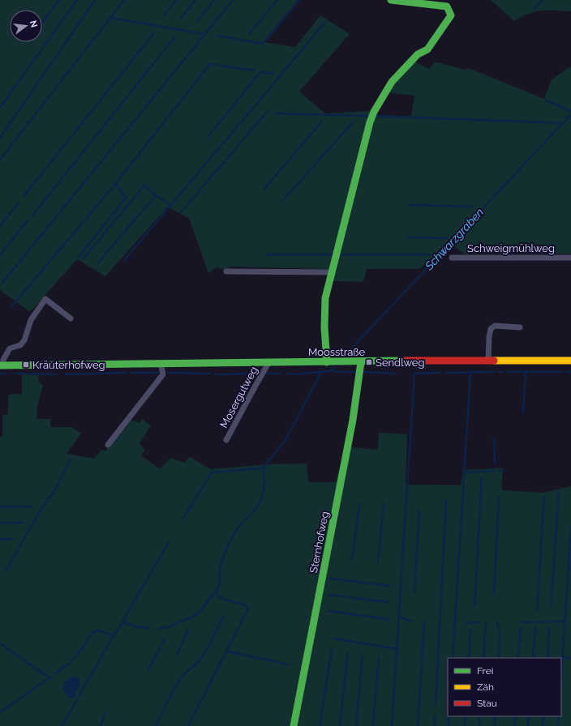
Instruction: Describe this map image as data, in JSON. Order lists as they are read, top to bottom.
{
  "streets": {
    "street": [
      "Schweigmühlweg",
      "Moosstraße",
      "Mosergutweg",
      "Sternhofweg"
    ]
  },
  "crossings": [
    ["Moosstraße", "Mosergutweg"],
    ["Moosstraße", "Sternhofweg"]
  ],
  "water": ["Schwarzgraben"],
  "places": {
    "transit": ["Sendlweg", "Kräuterhofweg"]
  },
  "legend": ["Frei", "Zäh", "Stau"],
  "north": "right"
}
